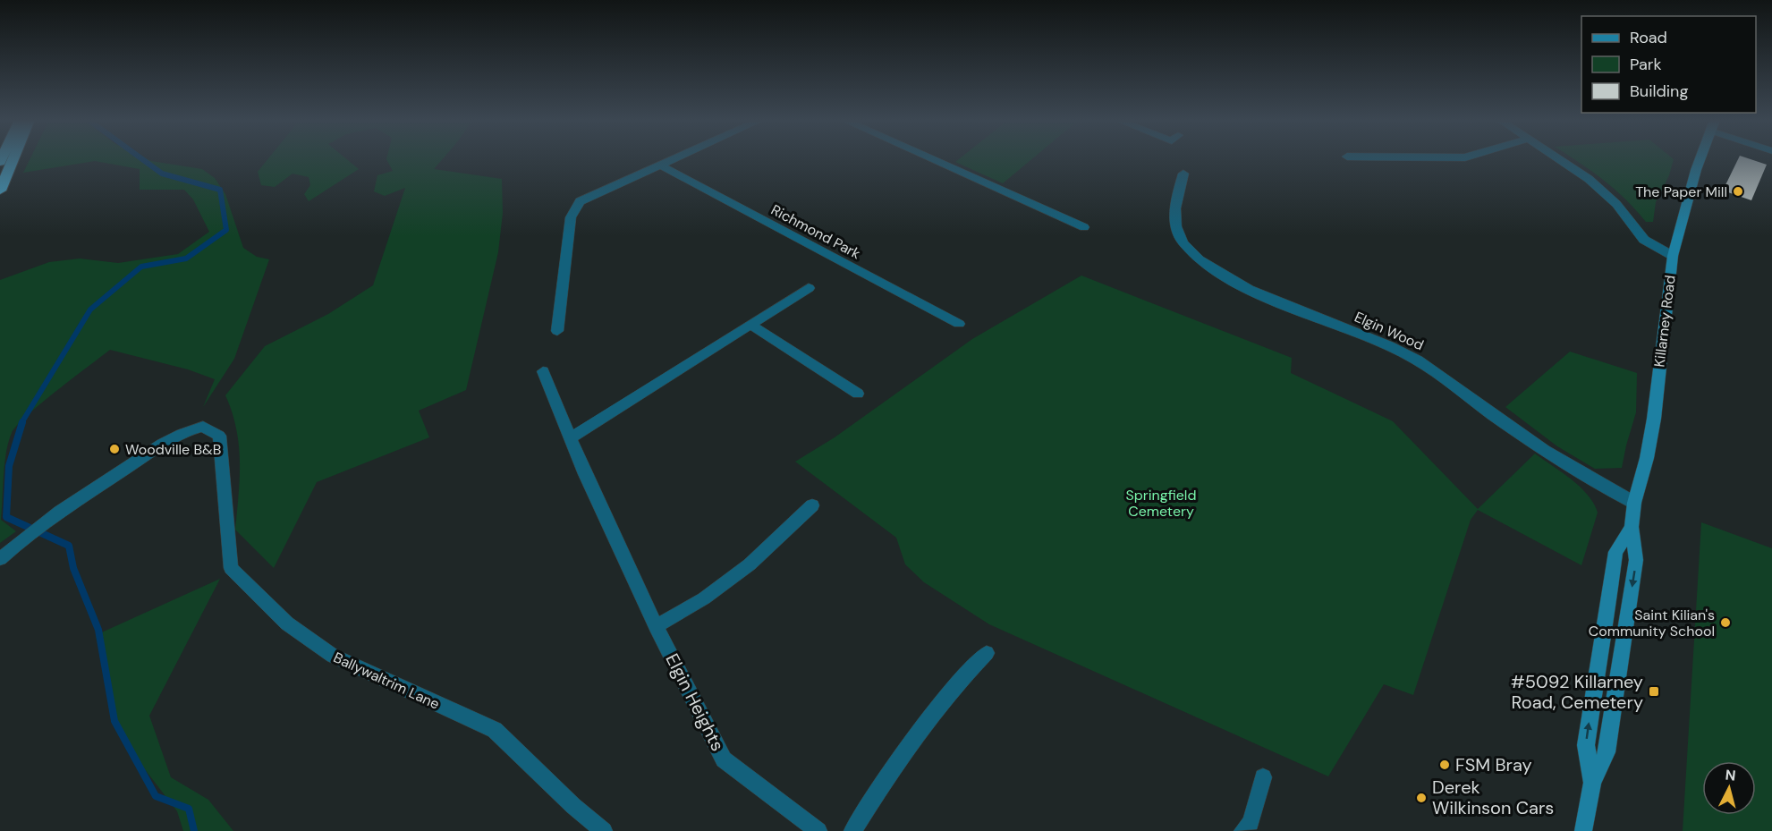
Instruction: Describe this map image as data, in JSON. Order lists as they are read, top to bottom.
{
  "streets": {
    "main road": ["Killarney Road"],
    "street": [
      "Richmond Park",
      "Elgin Wood",
      "Ballywaltrim Lane",
      "Elgin Heights"
    ]
  },
  "crossings": [
    ["Killarney Road", "Elgin Wood"]
  ],
  "parks": ["Springfield Cemetery"],
  "places": {
    "other": [
      "The Paper Mill",
      "Woodville B&B",
      "Saint Kilian's Community School",
      "FSM Bray",
      "Derek Wilkinson Cars"
    ],
    "transit": ["#5092 Killarney Road, Cemetery"]
  },
  "legend": ["Road", "Park", "Building"],
  "north": "top"
}
